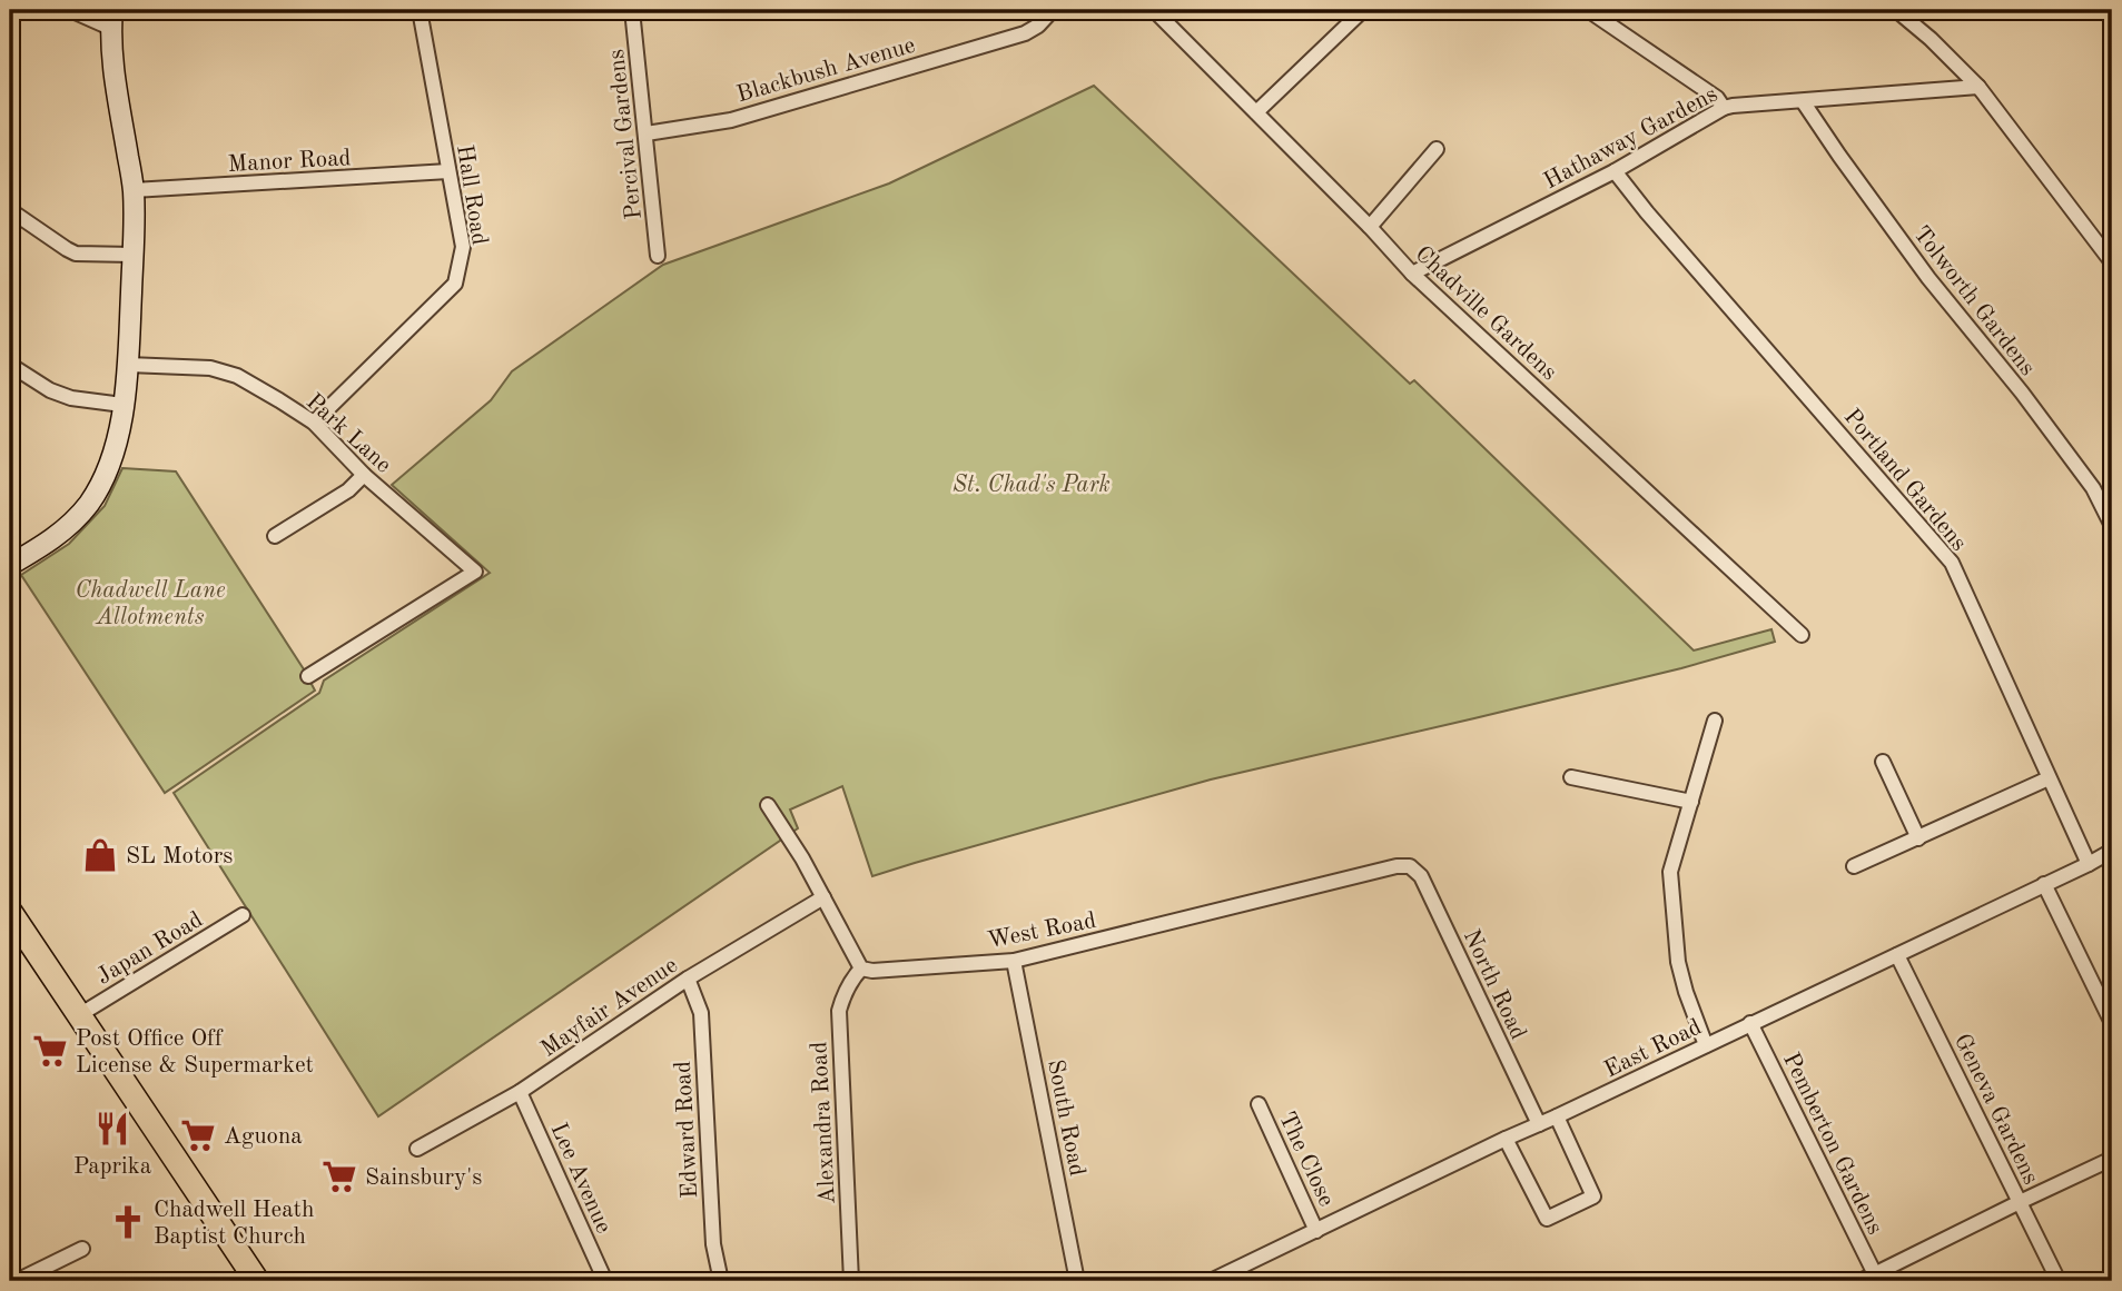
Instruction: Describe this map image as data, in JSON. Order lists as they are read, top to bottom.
{
  "streets": {
    "street": [
      "Blackbush Avenue",
      "Percival Gardens",
      "Hathaway Gardens",
      "Manor Road",
      "Hall Road",
      "Tolworth Gardens",
      "Chadville Gardens",
      "Park Lane",
      "Portland Gardens",
      "West Road",
      "Japan Road",
      "North Road",
      "Mayfair Avenue",
      "East Road",
      "Geneva Gardens",
      "South Road",
      "Alexandra Road",
      "Edward Road",
      "Pemberton Gardens",
      "The Close",
      "Lee Avenue"
    ]
  },
  "crossings": [
    ["Blackbush Avenue", "Percival Gardens"],
    ["Hathaway Gardens", "Tolworth Gardens"],
    ["Hathaway Gardens", "Chadville Gardens"],
    ["Hathaway Gardens", "Portland Gardens"],
    ["Manor Road", "Hall Road"],
    ["Hall Road", "Park Lane"],
    ["Portland Gardens", "East Road"],
    ["West Road", "North Road"],
    ["West Road", "South Road"],
    ["West Road", "Alexandra Road"],
    ["North Road", "East Road"],
    ["Mayfair Avenue", "Edward Road"],
    ["Mayfair Avenue", "Lee Avenue"],
    ["East Road", "Geneva Gardens"],
    ["East Road", "Pemberton Gardens"],
    ["East Road", "The Close"]
  ],
  "parks": ["St. Chad's Park", "Chadwell Lane Allotments"],
  "places": {
    "shop": ["SL Motors"],
    "supermarket": ["Post Office Off License & Supermarket", "Aguona", "Sainsbury's"],
    "restaurant": ["Paprika"],
    "church": ["Chadwell Heath Baptist Church"]
  }
}
